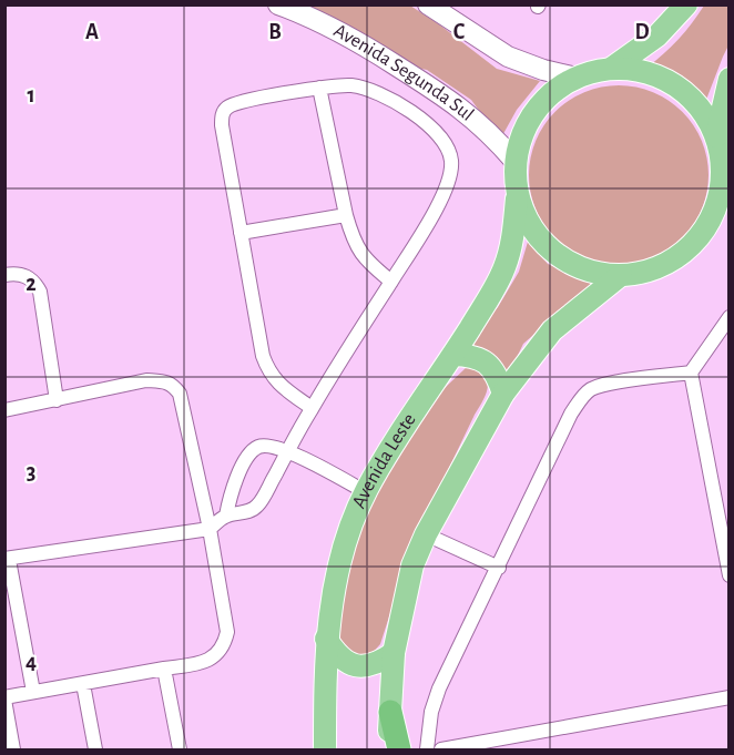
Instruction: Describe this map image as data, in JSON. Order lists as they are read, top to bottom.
{
  "streets": {
    "main road": ["Avenida Segunda Sul", "Avenida Leste"]
  },
  "crossings": [
    ["Avenida Segunda Sul", "Avenida Leste"]
  ],
  "grid": {
    "columns": [
      "A",
      "B",
      "C",
      "D"
    ],
    "rows": [
      "1",
      "2",
      "3",
      "4"
    ]
  }
}
